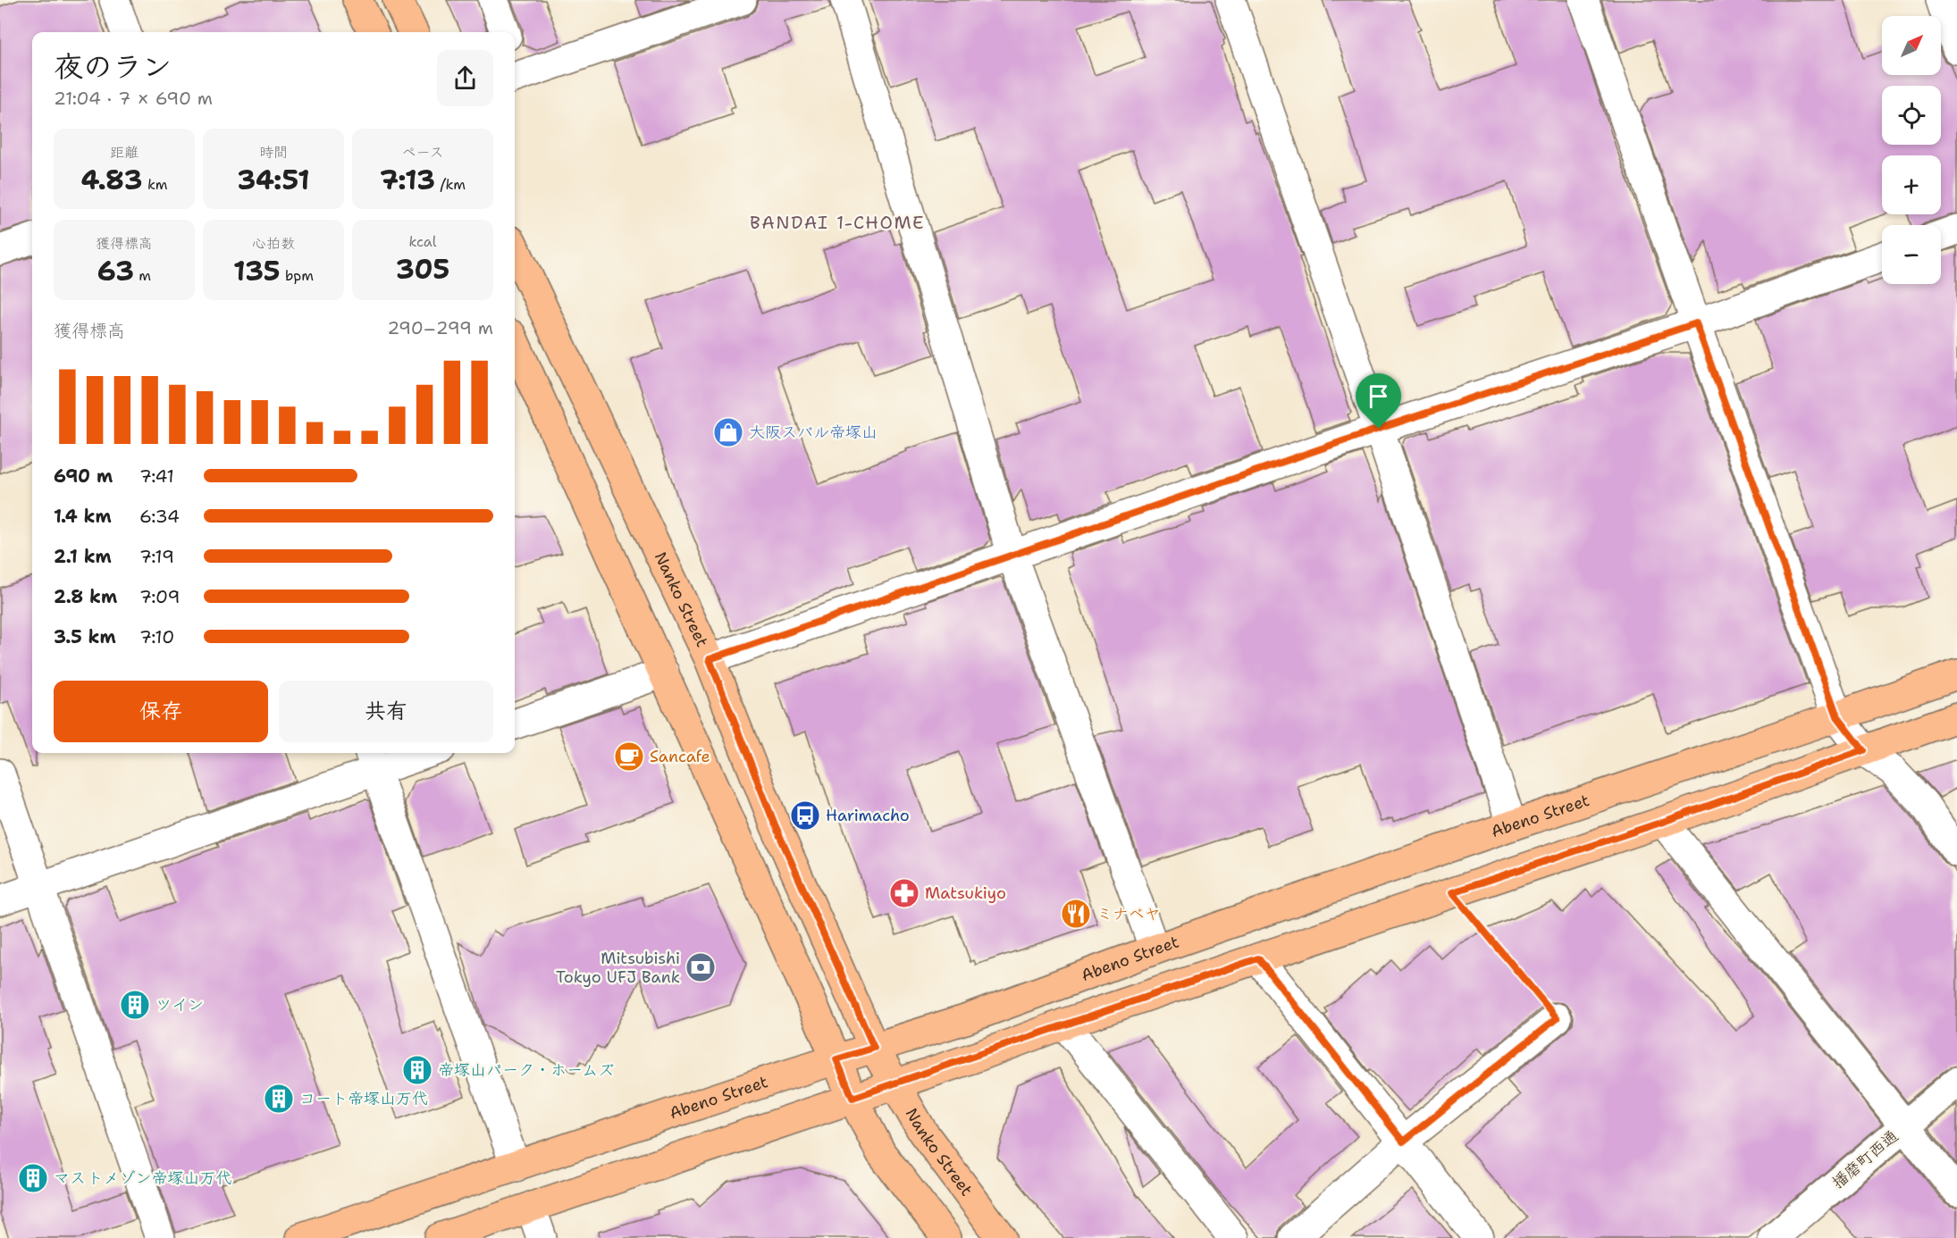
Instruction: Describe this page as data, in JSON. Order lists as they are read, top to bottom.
{
  "streets": {
    "main road": ["Nanko Street", "Abeno Street"],
    "street": ["播磨町西通"]
  },
  "crossings": [
    ["Nanko Street", "Abeno Street"]
  ],
  "districts": ["BANDAI 1-CHOME"],
  "places": {
    "shop": ["大阪スバル帝塚山"],
    "cafe": ["Sancafe"],
    "bus stop": ["Harimacho"],
    "pharmacy": ["Matsukiyo"],
    "restaurant": ["ミナベヤ"],
    "bank": ["Mitsubishi Tokyo UFJ Bank"],
    "building": [
      "ツイン",
      "帝塚山パーク・ホームズ",
      "コート帝塚山万代",
      "マストメゾン帝塚山万代"
    ]
  },
  "north": "top right",
  "page": {
    "map_buttons": ["+", "−"],
    "heading": ["夜のラン", "21:04 · 7 × 690 m"],
    "stats": [
      ["距離", "4.83 km"],
      ["時間", "34:51"],
      ["ペース", "7:13 /km"],
      ["獲得標高", "63 m"],
      ["心拍数", "135 bpm"],
      ["kcal", "305"]
    ],
    "chart": ["獲得標高", "290–299 m"],
    "list": [
      {
        "name": "690 m",
        "note": "7:41"
      },
      {
        "name": "1.4 km",
        "note": "6:34"
      },
      {
        "name": "2.1 km",
        "note": "7:19"
      },
      {
        "name": "2.8 km",
        "note": "7:09"
      },
      {
        "name": "3.5 km",
        "note": "7:10"
      }
    ],
    "buttons": ["保存", "共有"]
  }
}
